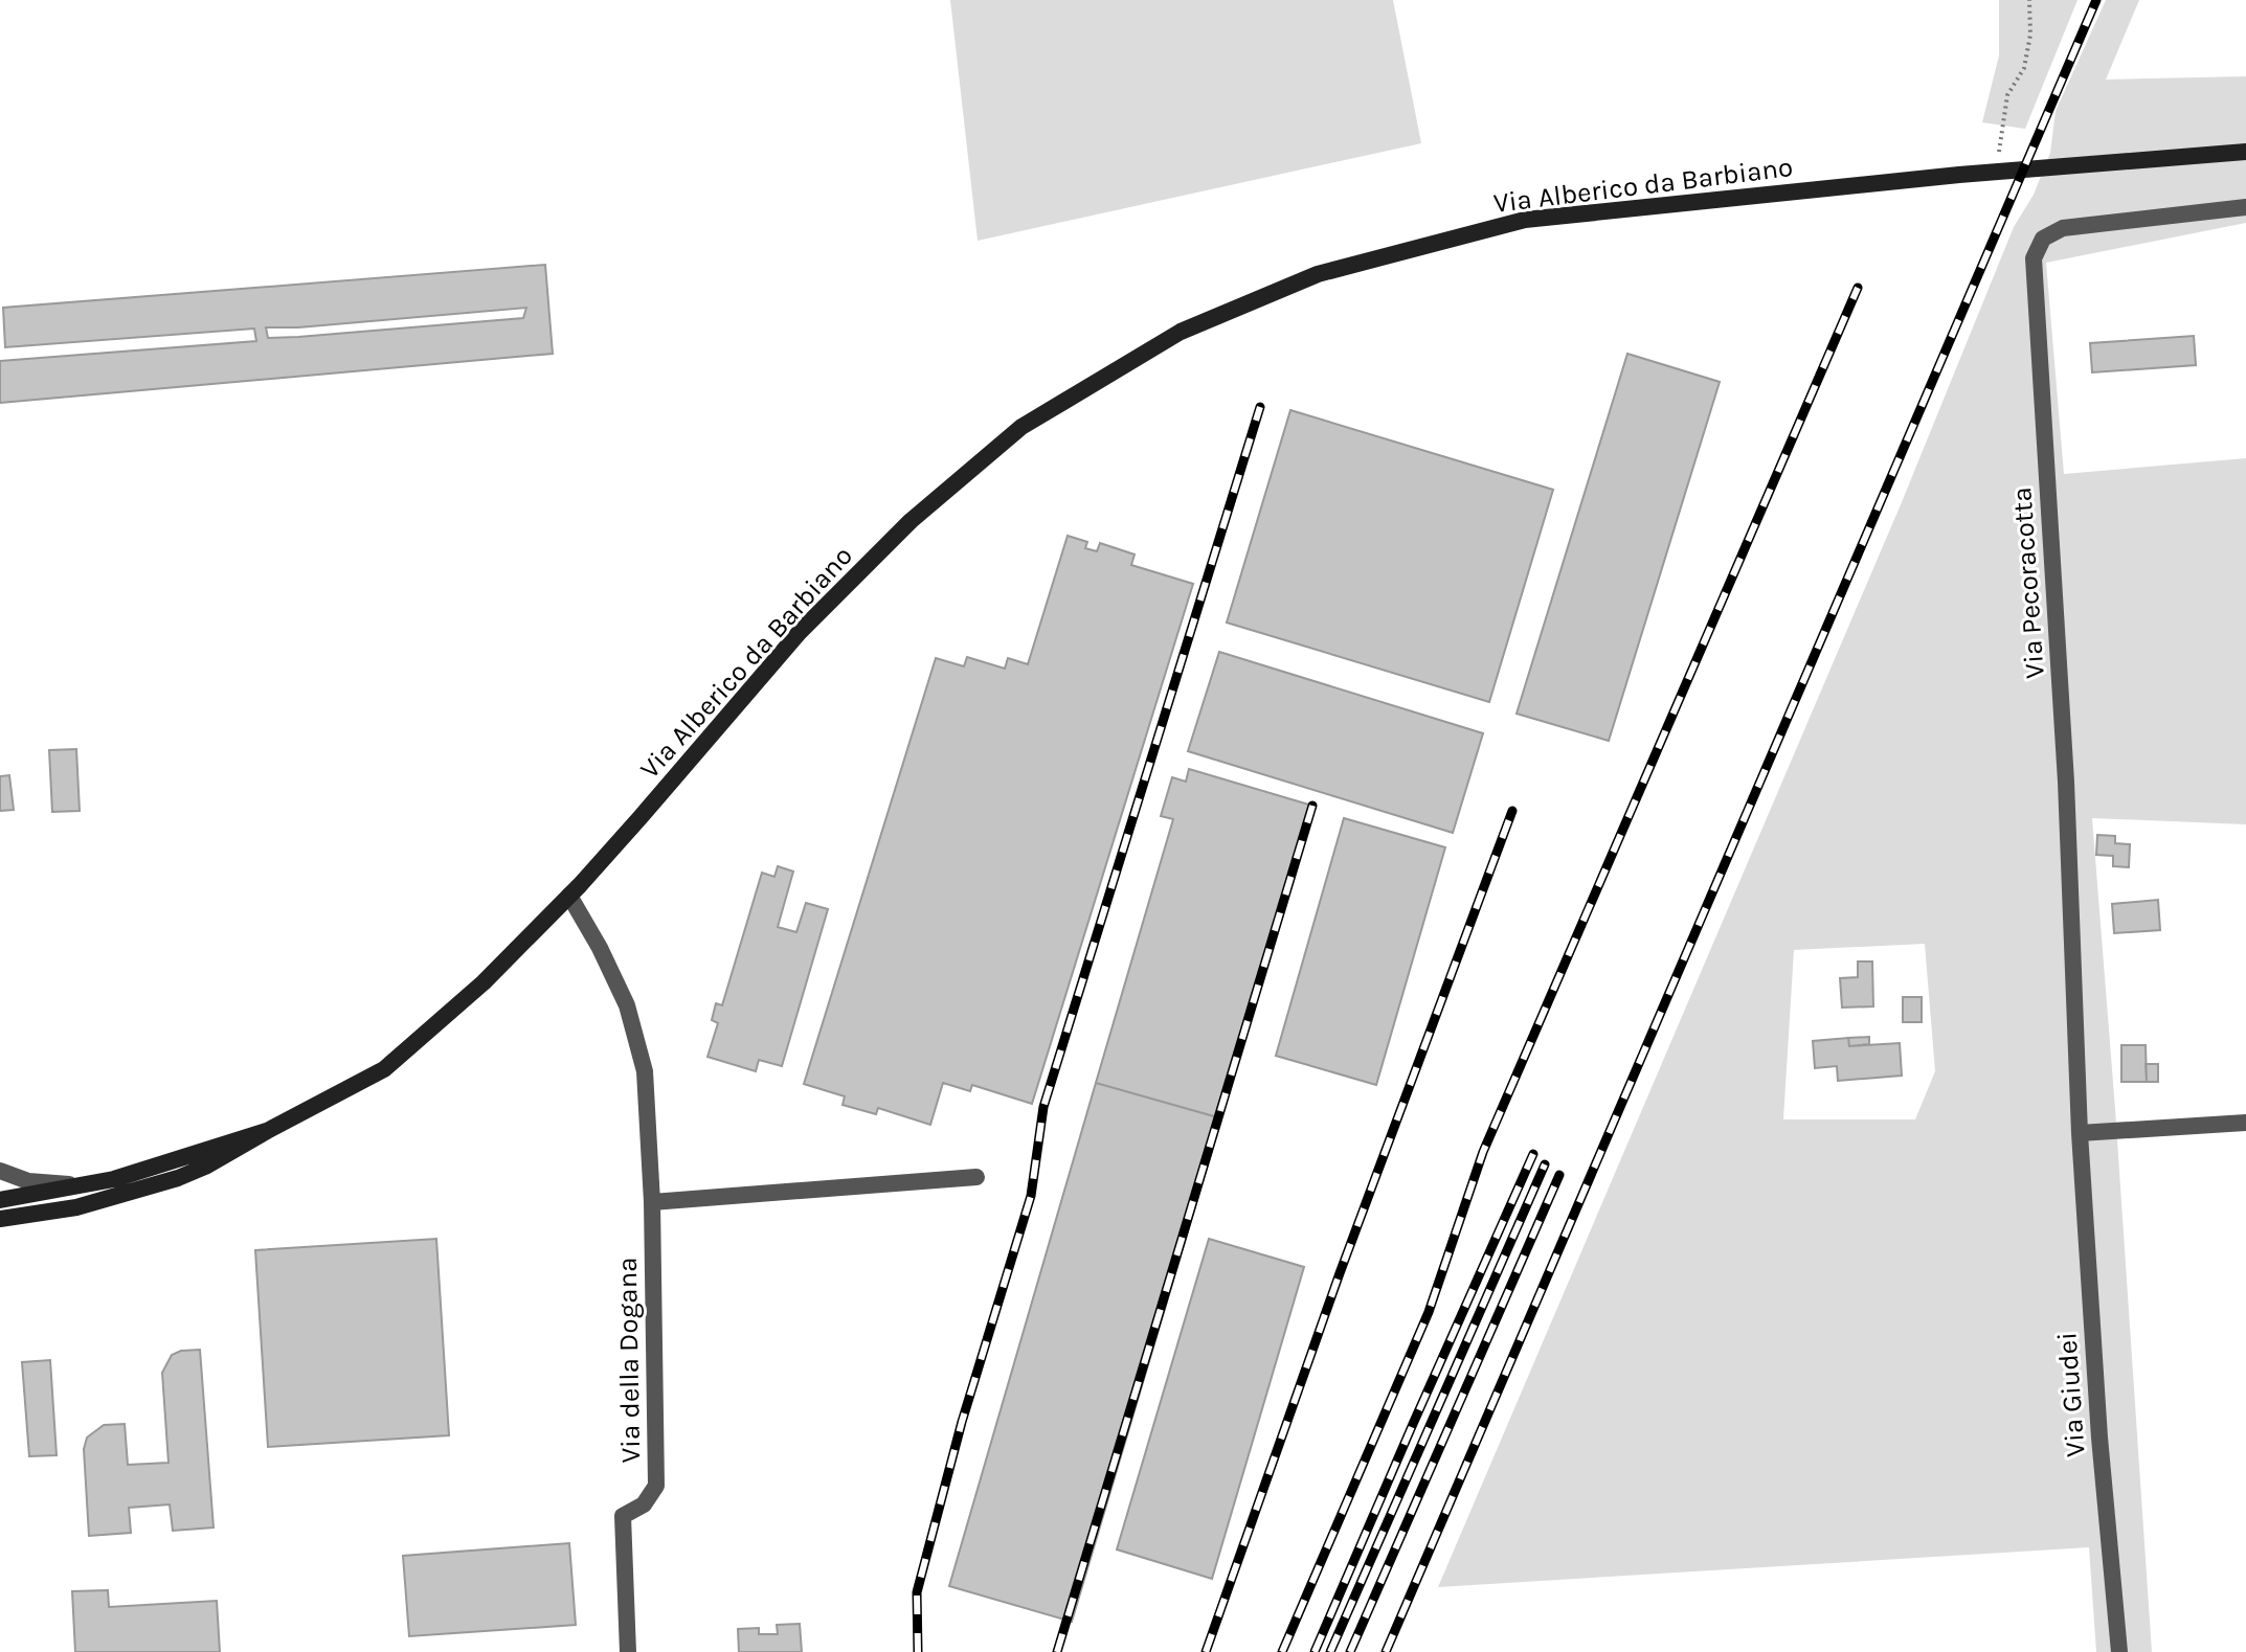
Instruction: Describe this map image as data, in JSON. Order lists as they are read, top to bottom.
{
  "streets": {
    "main road": ["Via Alberico da Barbiano"],
    "street": ["Via Pecoracotta", "Via della Dogana", "Via Giudei"]
  },
  "crossings": [
    ["Via Alberico da Barbiano", "Via della Dogana"],
    ["Via Pecoracotta", "Via Giudei"]
  ]
}
